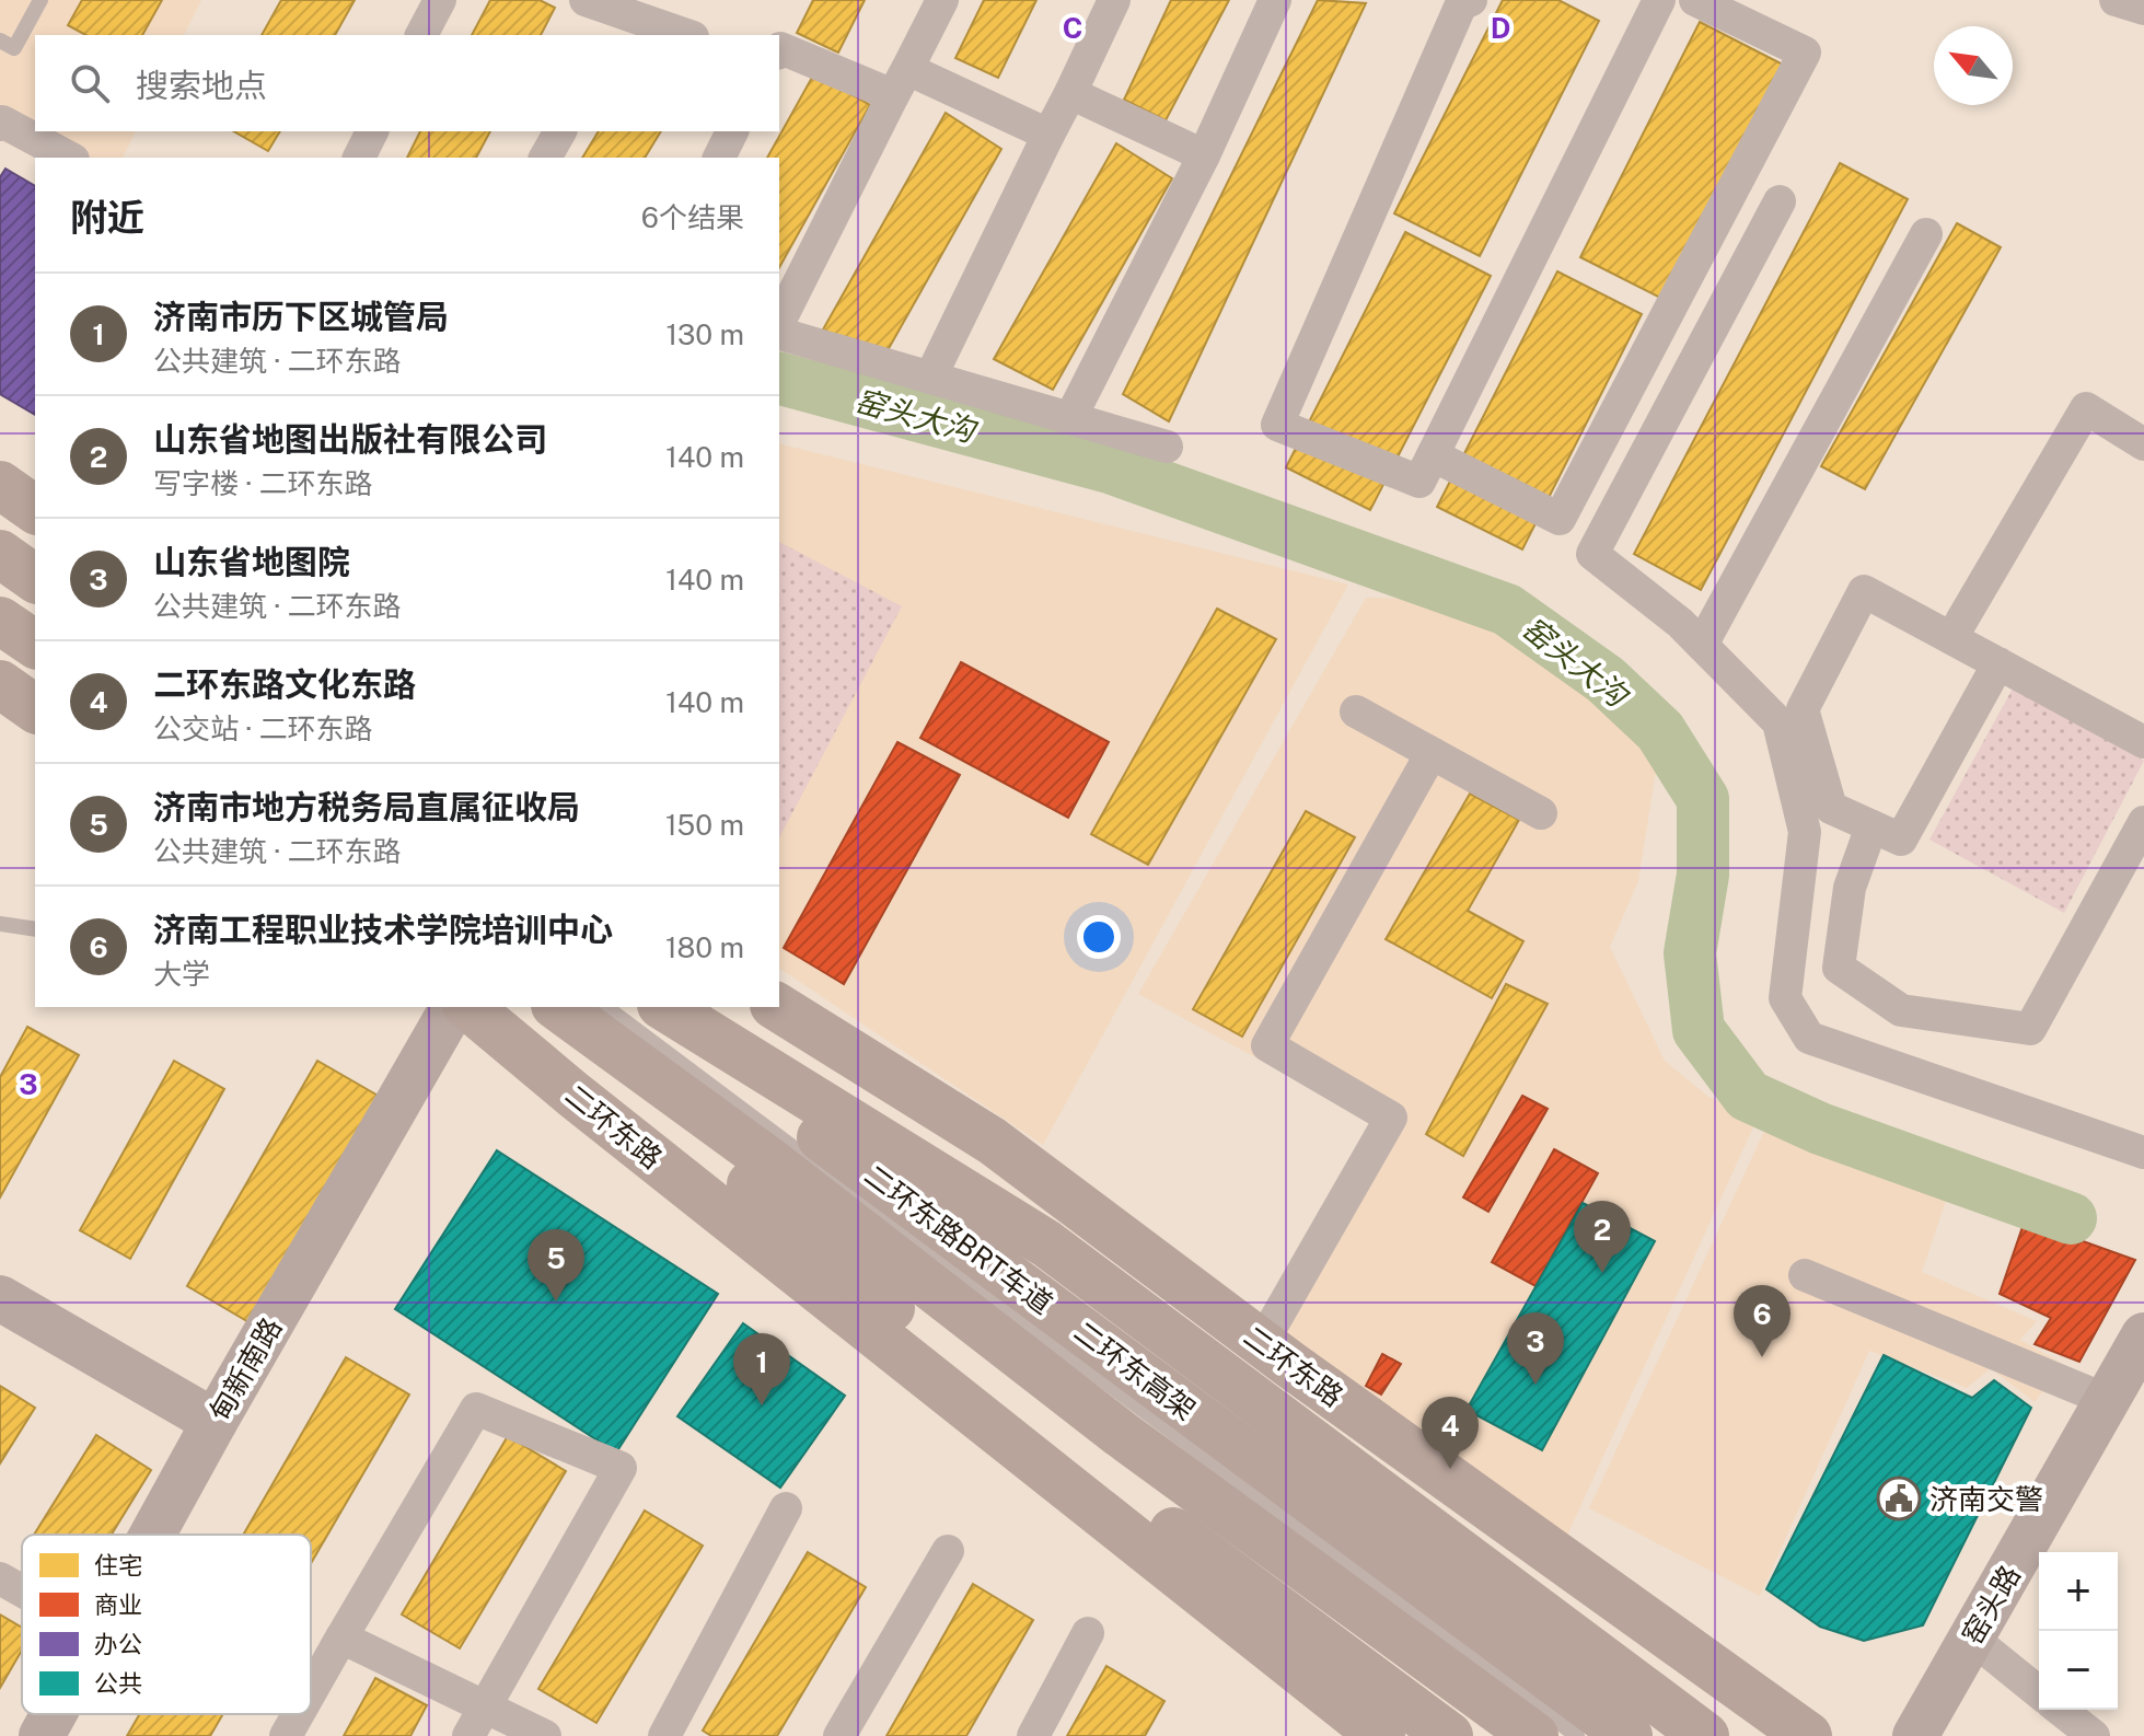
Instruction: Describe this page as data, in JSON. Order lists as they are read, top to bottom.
{
  "streets": {
    "highway": ["二环东路", "二环东高架"],
    "street": ["甸新南路", "窑头路"],
    "lane": ["二环东路BRT车道"]
  },
  "water": ["窑头大沟"],
  "places": {
    "public building": ["济南交警"]
  },
  "legend": [
    "住宅",
    "商业",
    "办公",
    "公共"
  ],
  "north": "top left",
  "page": {
    "search": "搜索地点",
    "heading": ["附近", "6个结果"],
    "list": [
      {
        "mark": "1",
        "name": "济南市历下区城管局",
        "note": "公共建筑 · 二环东路",
        "value": "130 m"
      },
      {
        "mark": "2",
        "name": "山东省地图出版社有限公司",
        "note": "写字楼 · 二环东路",
        "value": "140 m"
      },
      {
        "mark": "3",
        "name": "山东省地图院",
        "note": "公共建筑 · 二环东路",
        "value": "140 m"
      },
      {
        "mark": "4",
        "name": "二环东路文化东路",
        "note": "公交站 · 二环东路",
        "value": "140 m"
      },
      {
        "mark": "5",
        "name": "济南市地方税务局直属征收局",
        "note": "公共建筑 · 二环东路",
        "value": "150 m"
      },
      {
        "mark": "6",
        "name": "济南工程职业技术学院培训中心",
        "note": "大学",
        "value": "180 m"
      }
    ],
    "pins": [
      "2",
      "5",
      "6",
      "3",
      "1",
      "4"
    ],
    "map_buttons": ["+", "−"]
  },
  "grid": {
    "columns": ["C", "D"],
    "rows": ["3"]
  }
}
